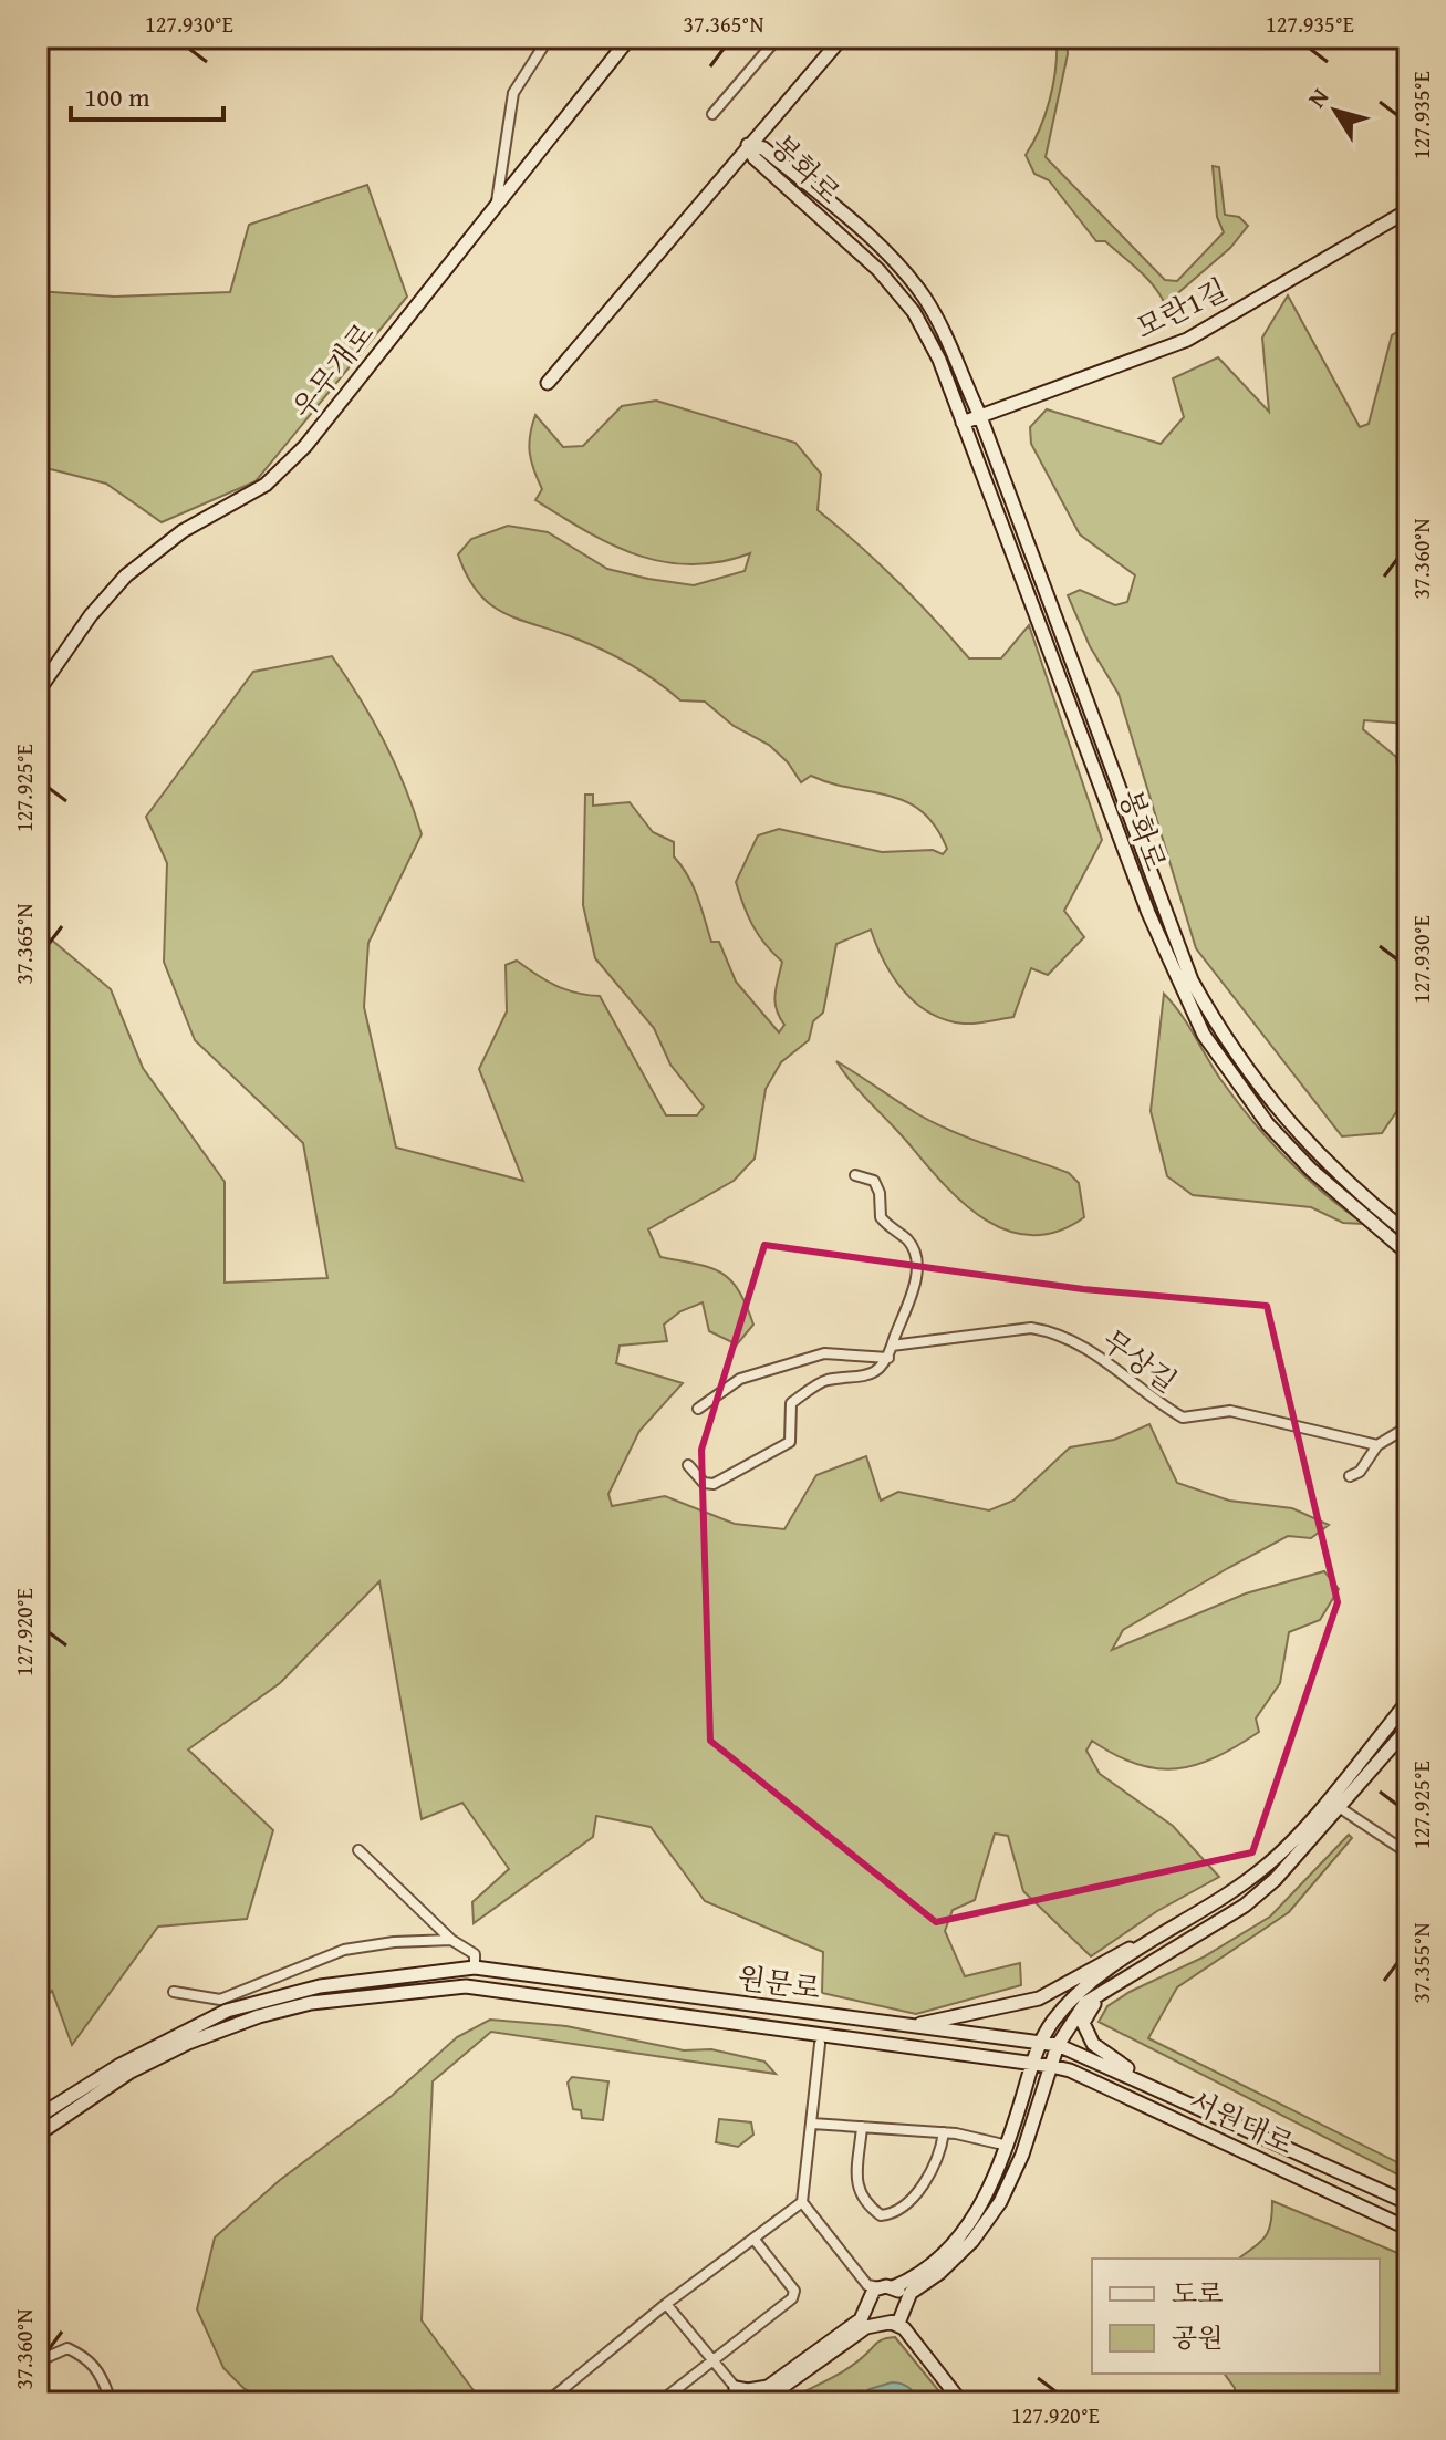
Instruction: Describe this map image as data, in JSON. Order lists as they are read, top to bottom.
{
  "streets": {
    "street": [
      "봉화로",
      "모란1길",
      "우무개로",
      "무상길",
      "원문로",
      "서원대로"
    ]
  },
  "crossings": [
    ["봉화로", "모란1길"],
    ["원문로", "서원대로"]
  ],
  "legend": ["도로", "공원"],
  "scale_bar": "100 m",
  "north": "top left",
  "coordinates": [
    "127.930°E",
    "37.365°N",
    "127.935°E",
    "37.360°N",
    "127.925°E",
    "127.920°E",
    "37.355°N"
  ]
}
